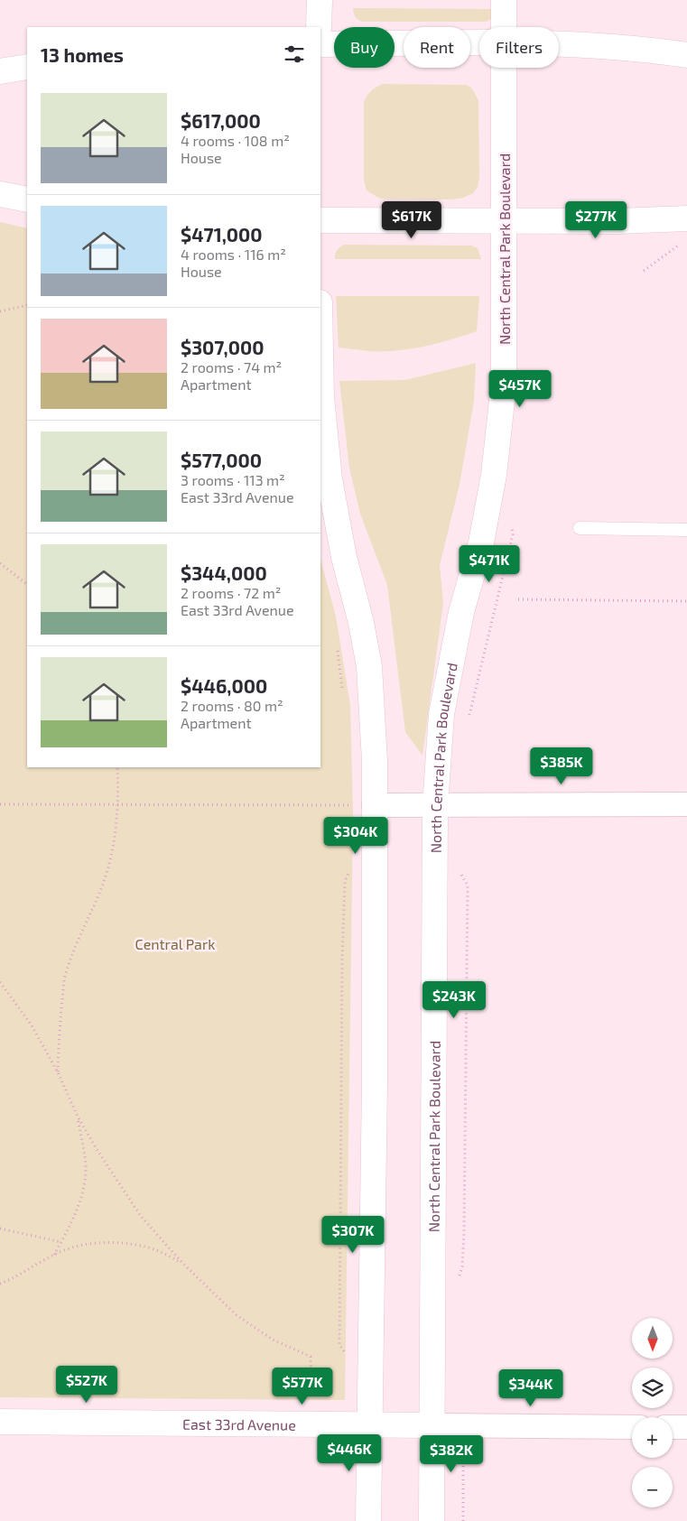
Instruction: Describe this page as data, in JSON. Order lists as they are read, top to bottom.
{
  "streets": {
    "main road": ["North Central Park Boulevard", "East 33rd Avenue"]
  },
  "crossings": [
    ["North Central Park Boulevard", "East 33rd Avenue"]
  ],
  "parks": ["Central Park"],
  "north": "bottom",
  "page": {
    "chip": ["Buy", "Rent", "Filters"],
    "heading": "13 homes",
    "list": [
      {
        "name": "$617,000",
        "note": "4 rooms · 108 m² · House"
      },
      {
        "name": "$471,000",
        "note": "4 rooms · 116 m² · House"
      },
      {
        "name": "$307,000",
        "note": "2 rooms · 74 m² · Apartment"
      },
      {
        "name": "$577,000",
        "note": "3 rooms · 113 m² · East 33rd Avenue"
      },
      {
        "name": "$344,000",
        "note": "2 rooms · 72 m² · East 33rd Avenue"
      },
      {
        "name": "$446,000",
        "note": "2 rooms · 80 m² · Apartment"
      }
    ],
    "price": [
      "$617K",
      "$277K",
      "$457K",
      "$471K",
      "$385K",
      "$304K",
      "$243K",
      "$307K",
      "$527K",
      "$577K",
      "$344K",
      "$446K",
      "$382K"
    ],
    "map_buttons": ["+", "−"]
  }
}
